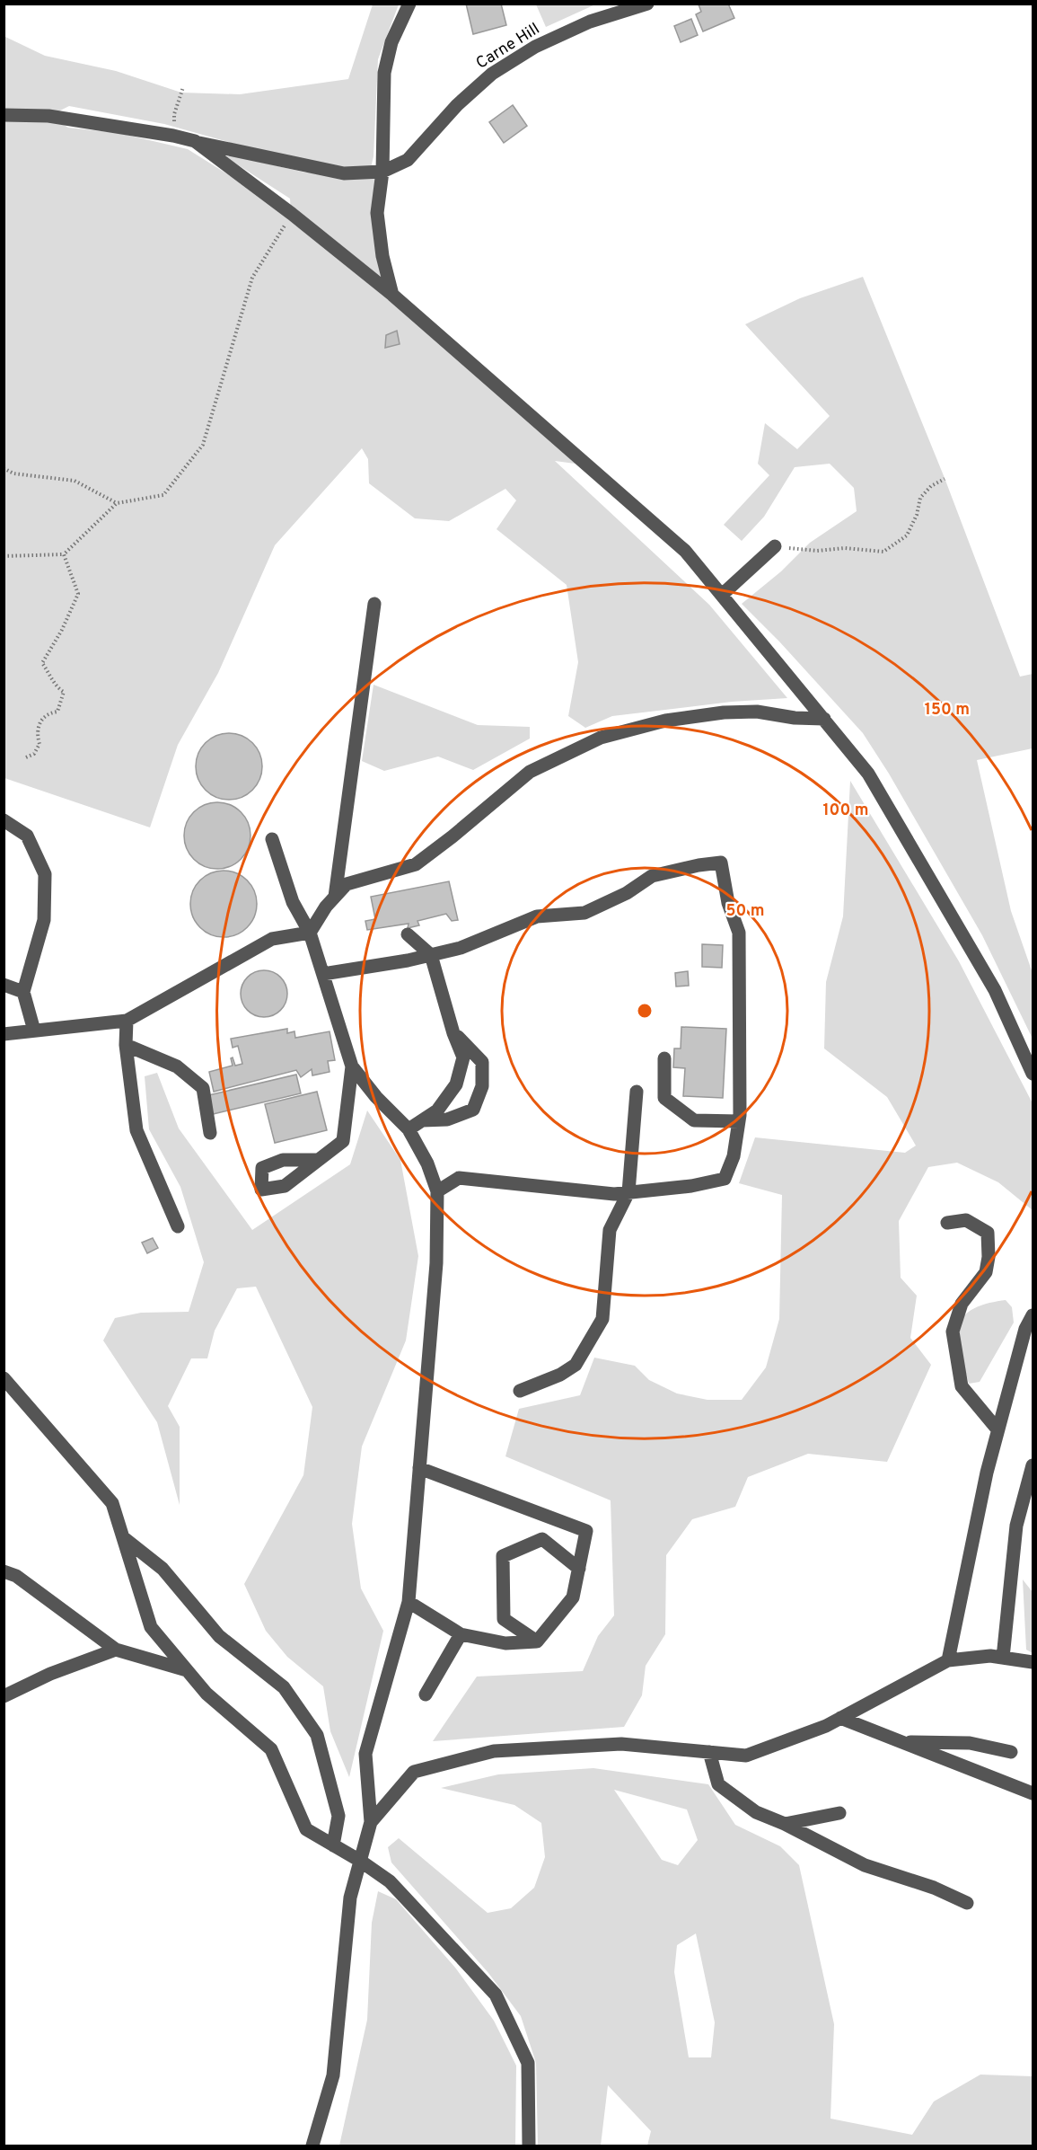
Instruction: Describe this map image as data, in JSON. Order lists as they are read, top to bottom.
{
  "streets": {
    "street": ["Carne Hill"]
  },
  "rings": ["150 m", "100 m", "50 m"]
}
